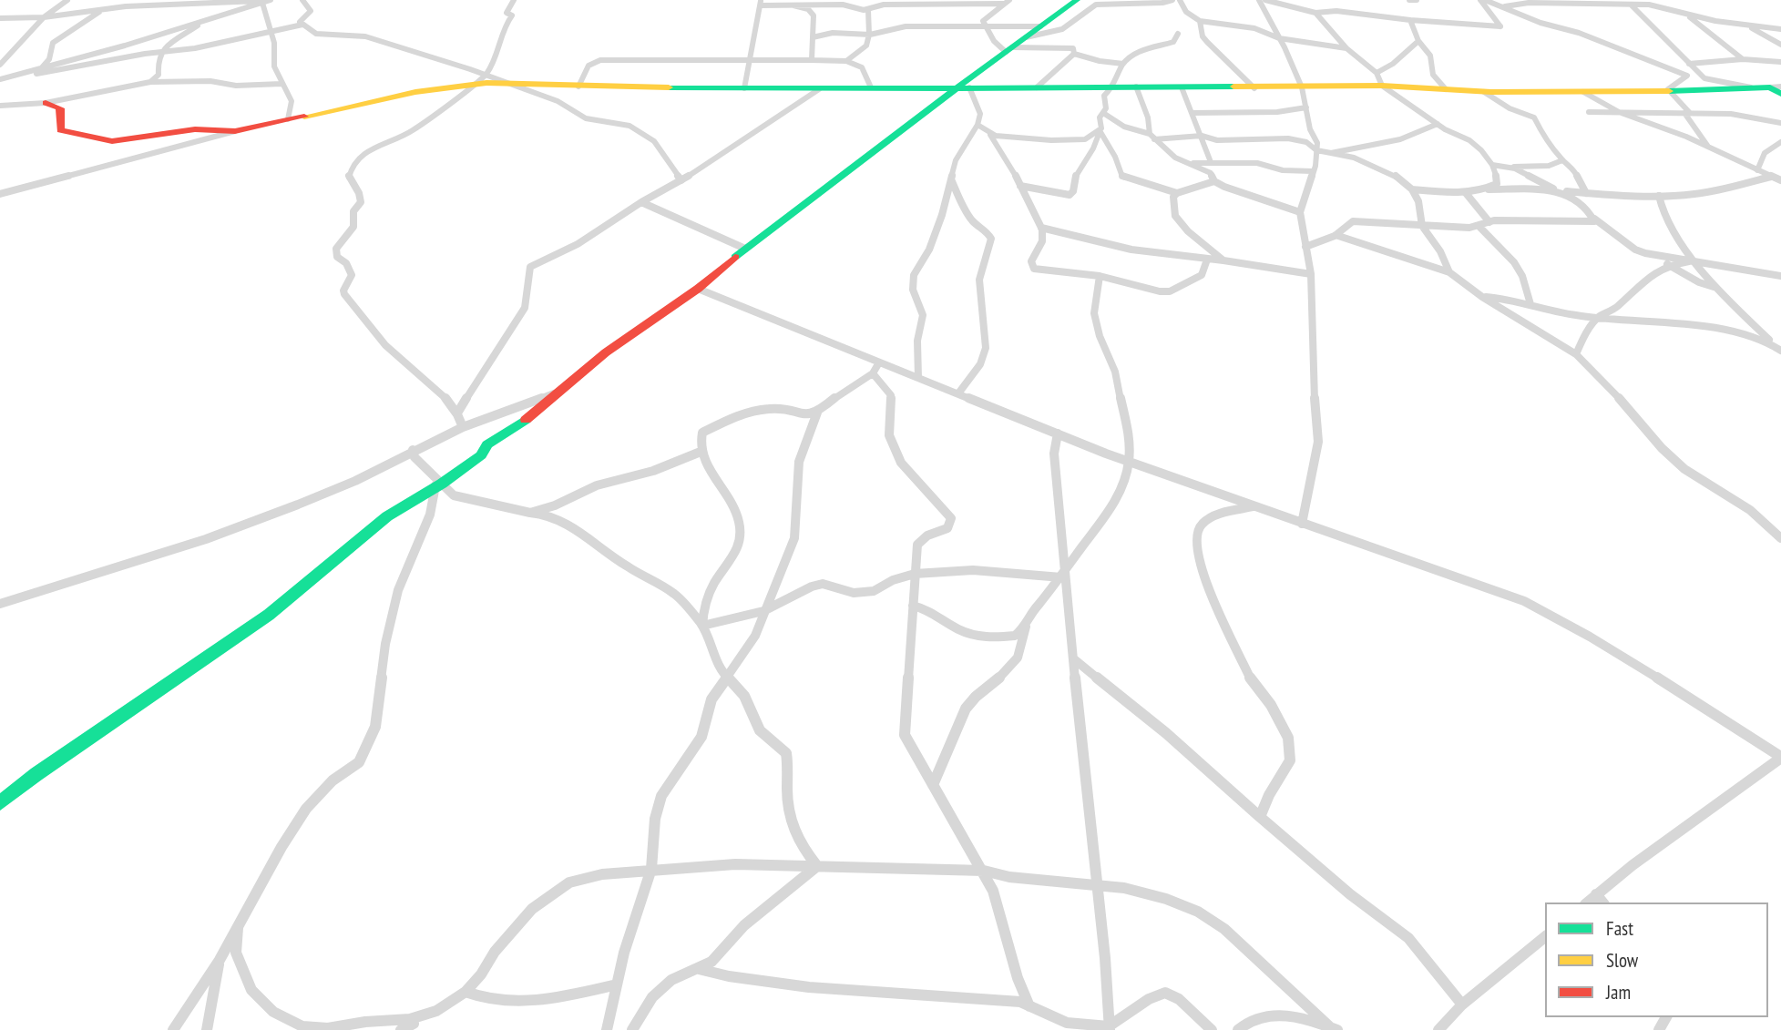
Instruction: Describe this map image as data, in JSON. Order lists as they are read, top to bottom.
{
  "legend": ["Fast", "Slow", "Jam"]
}
